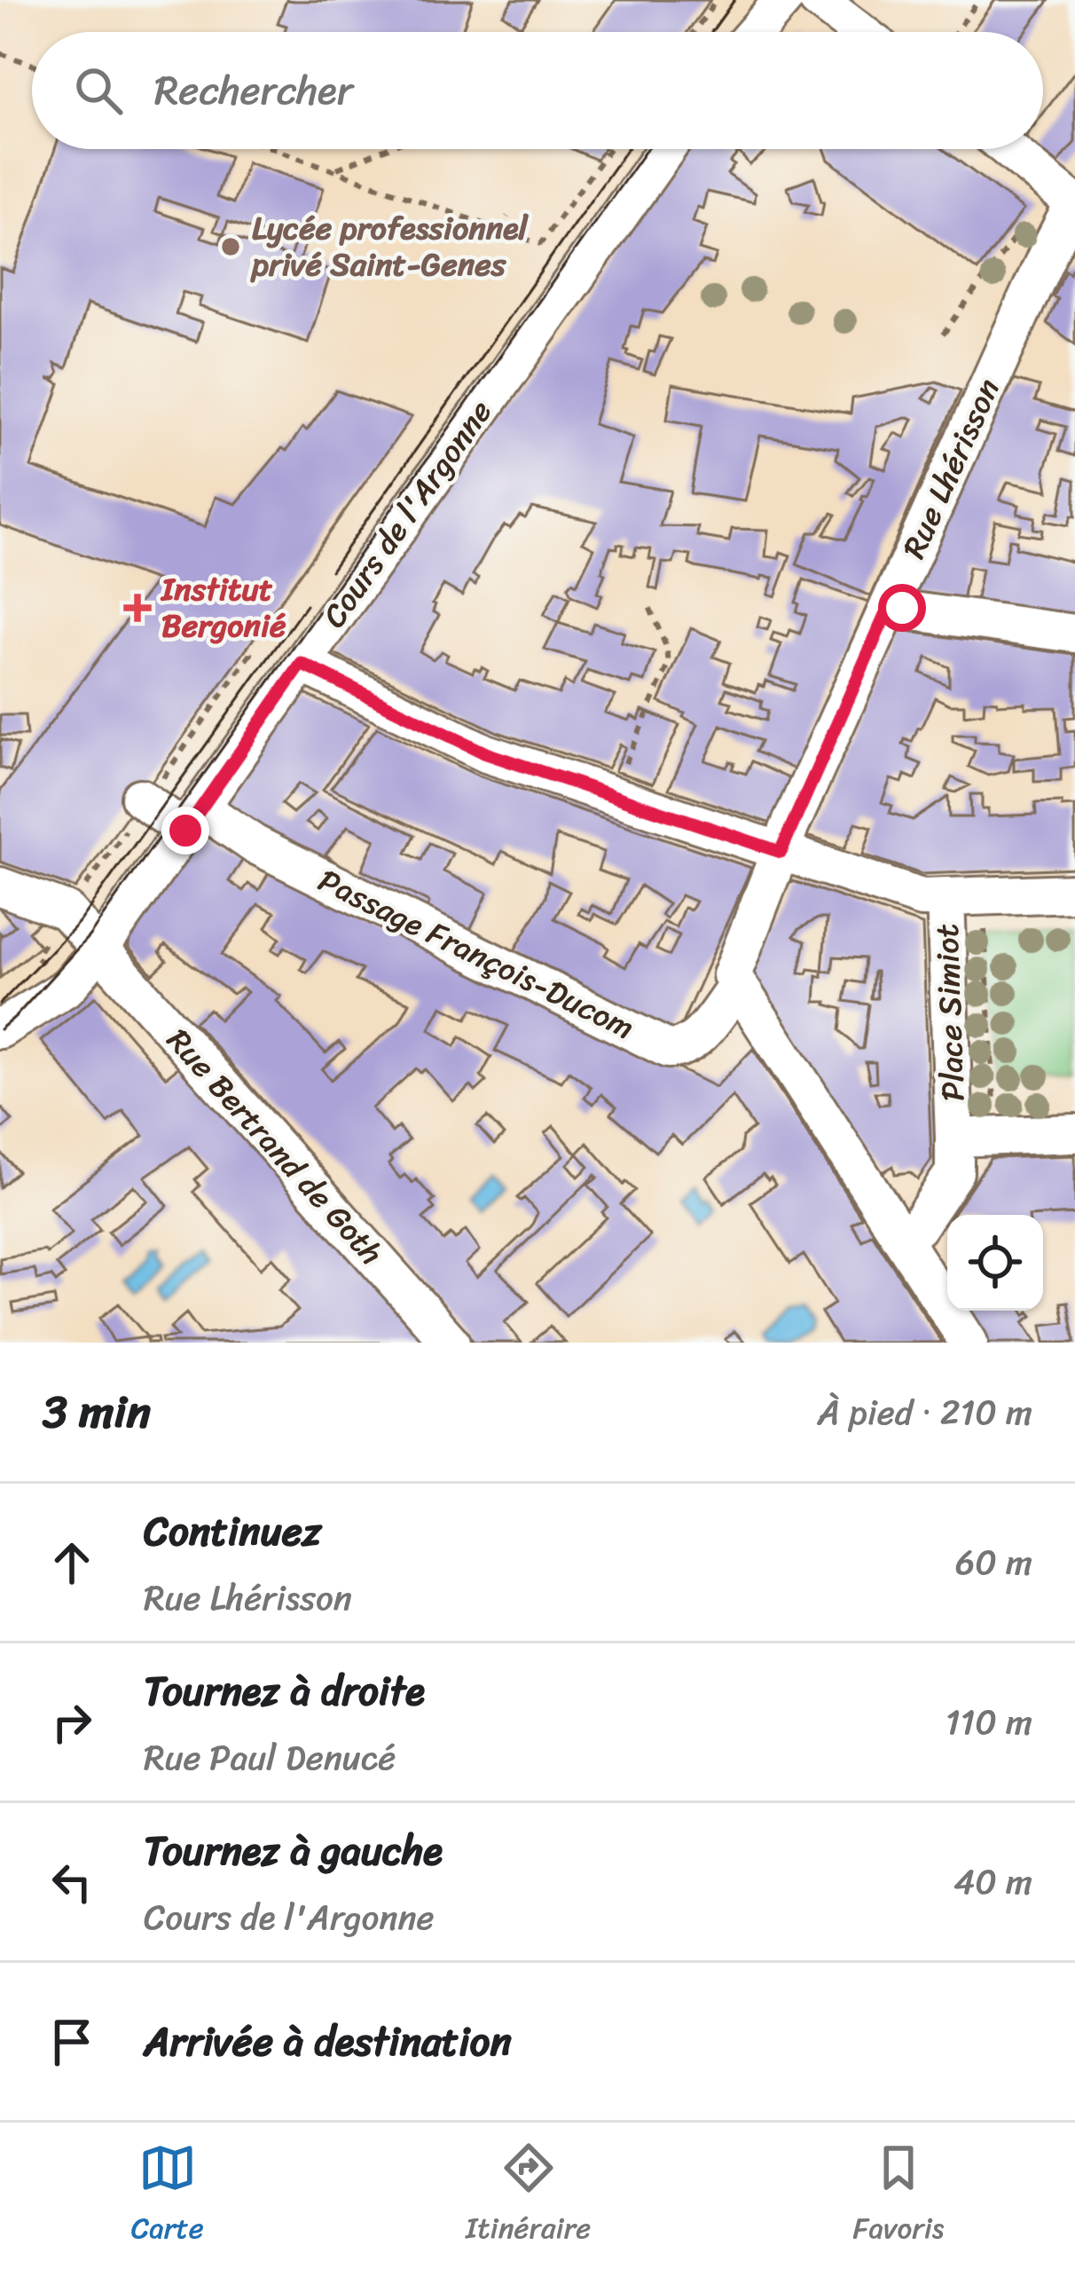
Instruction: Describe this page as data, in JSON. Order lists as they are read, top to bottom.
{
  "streets": {
    "street": [
      "Rue Lhérisson",
      "Cours de l'Argonne",
      "Passage François-Ducom",
      "Place Simiot",
      "Rue Bertrand de Goth"
    ]
  },
  "crossings": [
    ["Rue Lhérisson", "Passage François-Ducom"],
    ["Cours de l'Argonne", "Passage François-Ducom"],
    ["Cours de l'Argonne", "Rue Bertrand de Goth"]
  ],
  "places": {
    "other": ["Lycée professionnel privé Saint-Genes"],
    "health": ["Institut Bergonié"]
  },
  "page": {
    "search": "Rechercher",
    "heading": ["3 min", "À pied · 210 m"],
    "list": [
      ["Continuez", "Rue Lhérisson", "60 m"],
      ["Tournez à droite", "Rue Paul Denucé", "110 m"],
      ["Tournez à gauche", "Cours de l'Argonne", "40 m"],
      "Arrivée à destination"
    ],
    "nav": ["Carte", "Itinéraire", "Favoris"]
  }
}
